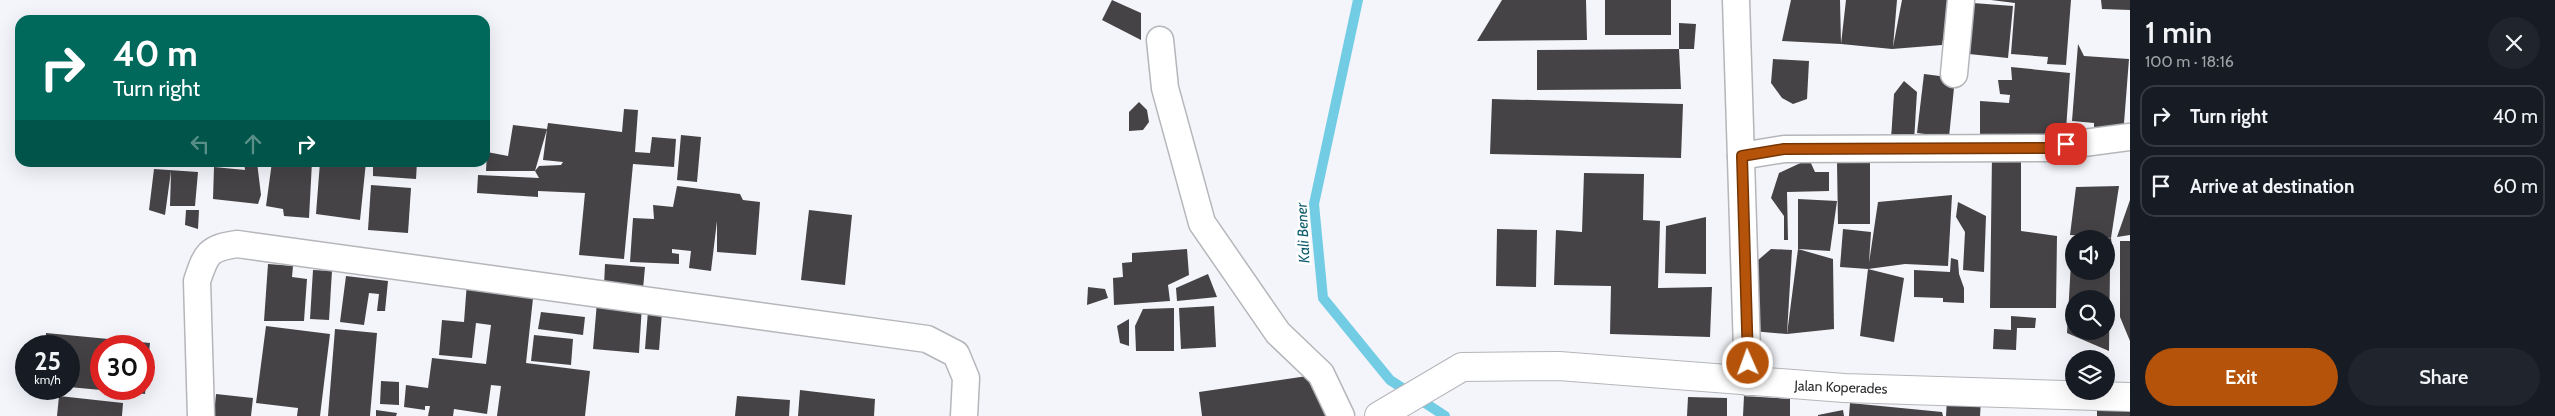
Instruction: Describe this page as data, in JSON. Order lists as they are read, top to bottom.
{
  "streets": {
    "street": ["Jalan Koperades"]
  },
  "water": ["Kali Bener"],
  "page": {
    "heading": ["1 min", "100 m · 18:16"],
    "turn": ["40 m", "Turn right"],
    "list": [
      {
        "name": "Turn right",
        "value": "40 m"
      },
      {
        "name": "Arrive at destination",
        "value": "60 m"
      }
    ],
    "speed": "25 km/h",
    "limit": "30",
    "buttons": ["Exit", "Share"]
  }
}
